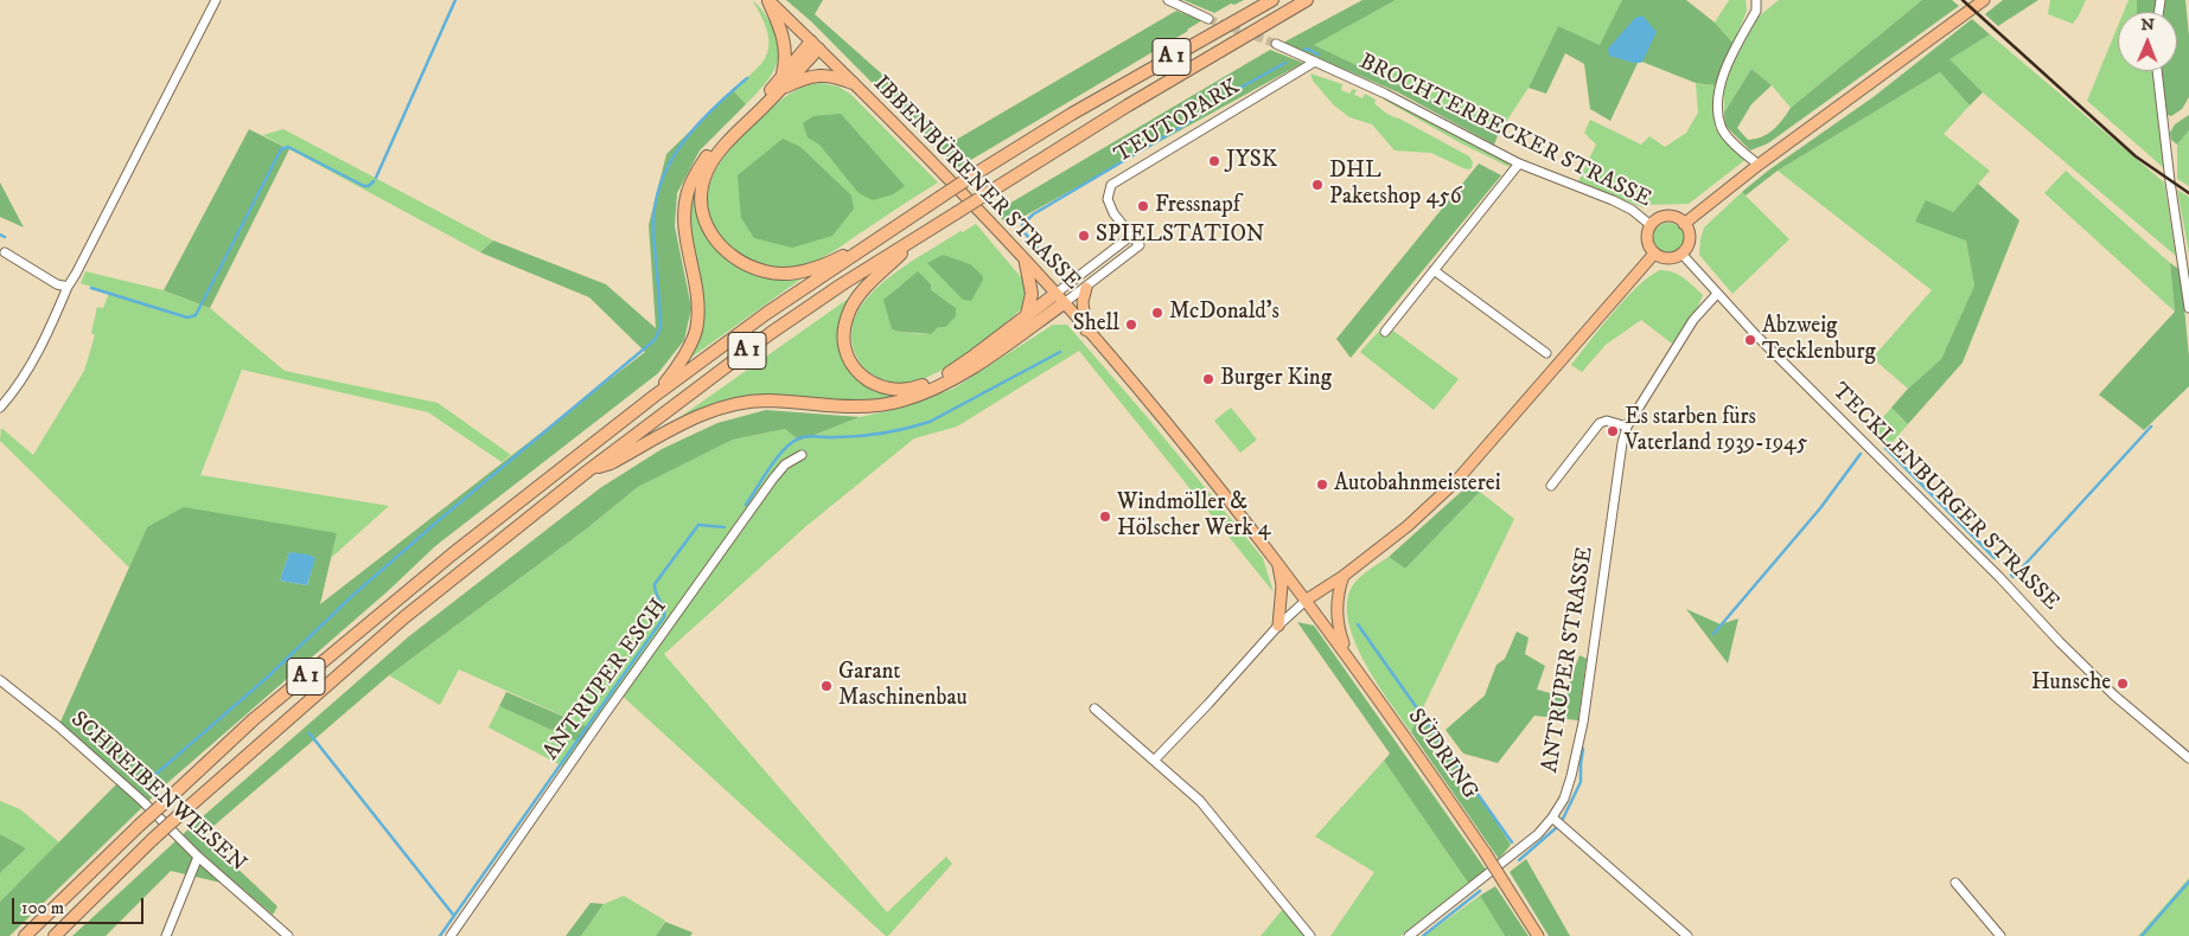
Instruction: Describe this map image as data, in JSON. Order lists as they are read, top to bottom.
{
  "streets": {
    "highway": ["A 1"],
    "main road": ["IBBENBÜRENER STRASSE", "SÜDRING"],
    "street": [
      "TEUTOPARK",
      "BROCHTERBECKER STRASSE",
      "TECKLENBURGER STRASSE",
      "ANTRUPER STRASSE",
      "ANTRUPER ESCH",
      "SCHREIBENWIESEN"
    ]
  },
  "crossings": [
    ["TEUTOPARK", "BROCHTERBECKER STRASSE"],
    ["TEUTOPARK", "IBBENBÜRENER STRASSE"],
    ["BROCHTERBECKER STRASSE", "TECKLENBURGER STRASSE"],
    ["IBBENBÜRENER STRASSE", "SÜDRING"],
    ["TECKLENBURGER STRASSE", "ANTRUPER STRASSE"]
  ],
  "places": [
    "JYSK",
    "DHL Paketshop 456",
    "Fressnapf",
    "SPIELSTATION",
    "McDonald's",
    "Shell",
    "Abzweig Tecklenburg",
    "Burger King",
    "Es starben fürs Vaterland 1939-1945",
    "Autobahnmeisterei",
    "Windmöller & Hölscher Werk 4",
    "Hunsche",
    "Garant Maschinenbau"
  ],
  "scale_bar": "100 m",
  "north": "top"
}
